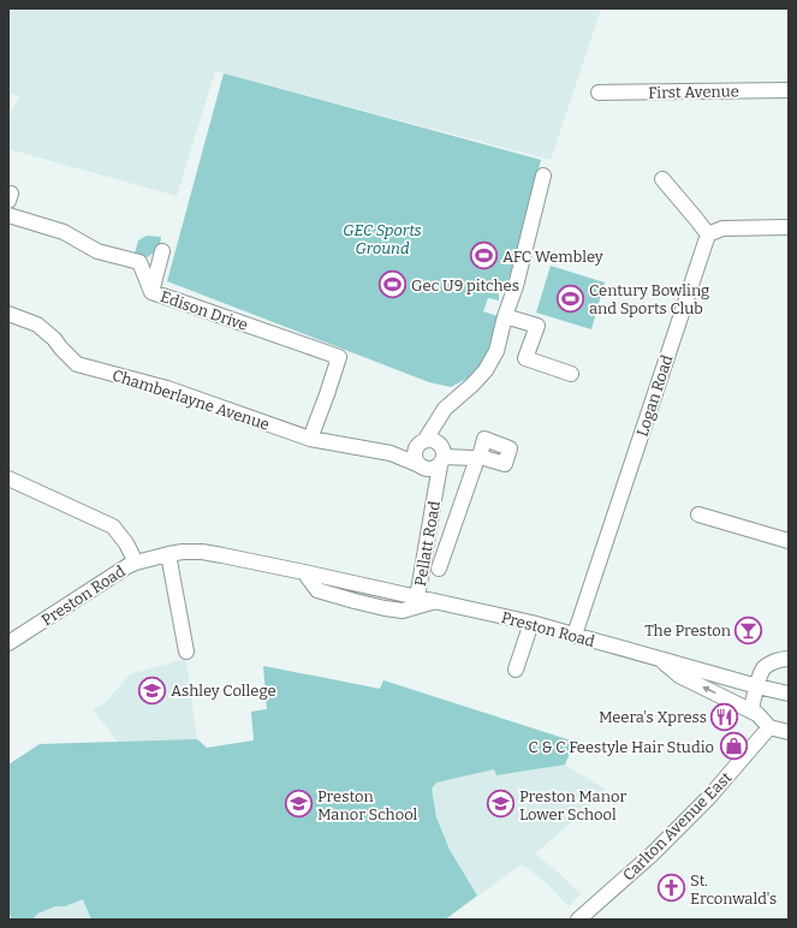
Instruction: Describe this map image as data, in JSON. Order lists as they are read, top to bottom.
{
  "streets": {
    "street": [
      "First Avenue",
      "Edison Drive",
      "Logan Road",
      "Chamberlayne Avenue",
      "Pellatt Road",
      "Preston Road",
      "Carlton Avenue East"
    ]
  },
  "crossings": [
    ["Edison Drive", "Chamberlayne Avenue"],
    ["Logan Road", "Preston Road"],
    ["Chamberlayne Avenue", "Pellatt Road"],
    ["Pellatt Road", "Preston Road"]
  ],
  "parks": ["GEC Sports Ground"],
  "places": {
    "sports": ["AFC Wembley", "Gec U9 pitches", "Century Bowling and Sports Club"],
    "bar": ["The Preston"],
    "school or university": ["Ashley College", "Preston Manor School", "Preston Manor Lower School"],
    "restaurant": ["Meera's Xpress"],
    "shop": ["C & C Feestyle Hair Studio"],
    "church": ["St. Erconwald's"]
  }
}
